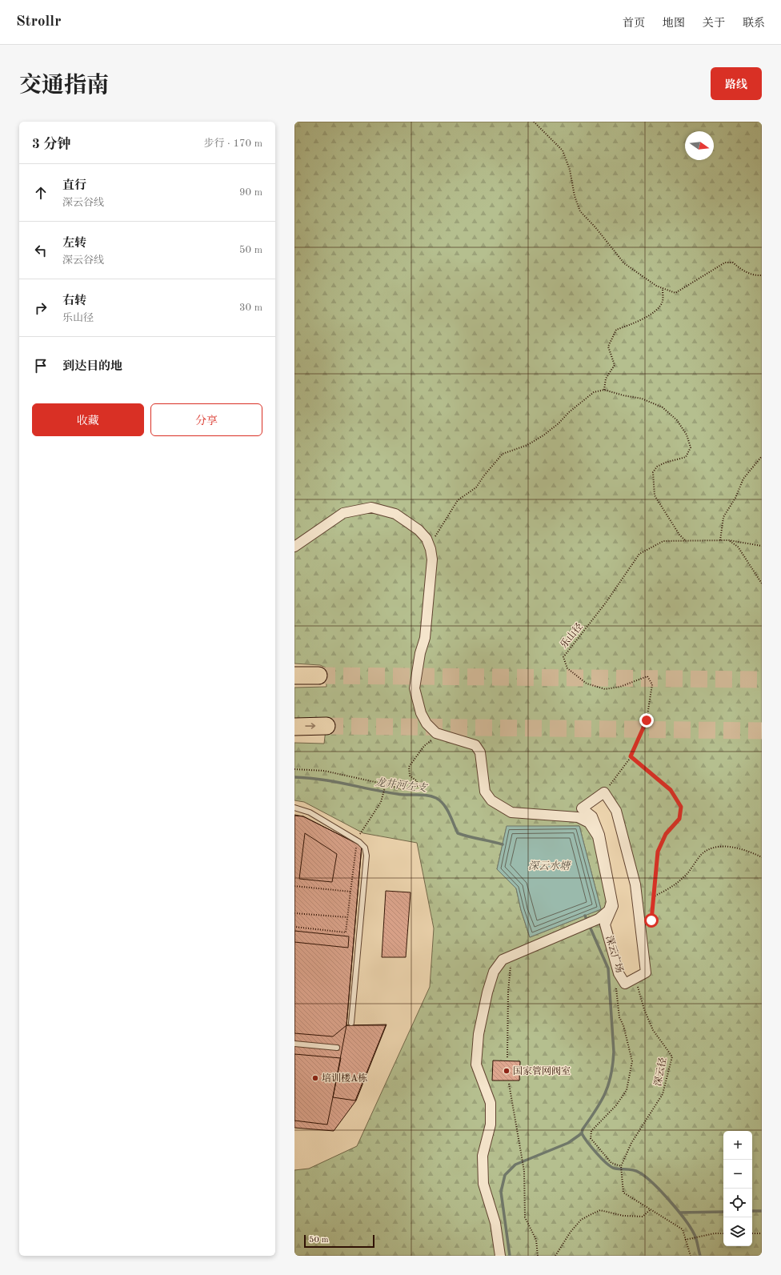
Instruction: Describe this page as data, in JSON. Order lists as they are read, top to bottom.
{
  "streets": {
    "street": ["深云广场"],
    "path": ["乐山径", "深云径"]
  },
  "crossings": [
    ["乐山径", "深云广场"],
    ["深云广场", "深云径"]
  ],
  "water": ["龙井河左支", "深云水塘"],
  "places": ["国家管网阀室", "培训楼A栋"],
  "scale_bar": "50 m",
  "north": "right",
  "page": {
    "header": "Strollr",
    "nav": [
      "首页",
      "地图",
      "关于",
      "联系"
    ],
    "title": "交通指南",
    "buttons": [
      "路线",
      ["收藏", "分享"]
    ],
    "heading": ["3 分钟", "步行 · 170 m"],
    "list": [
      ["直行", "深云谷线", "90 m"],
      ["左转", "深云谷线", "50 m"],
      ["右转", "乐山径", "30 m"],
      "到达目的地"
    ],
    "map_buttons": ["+", "−"],
    "scale": "50 m"
  }
}
